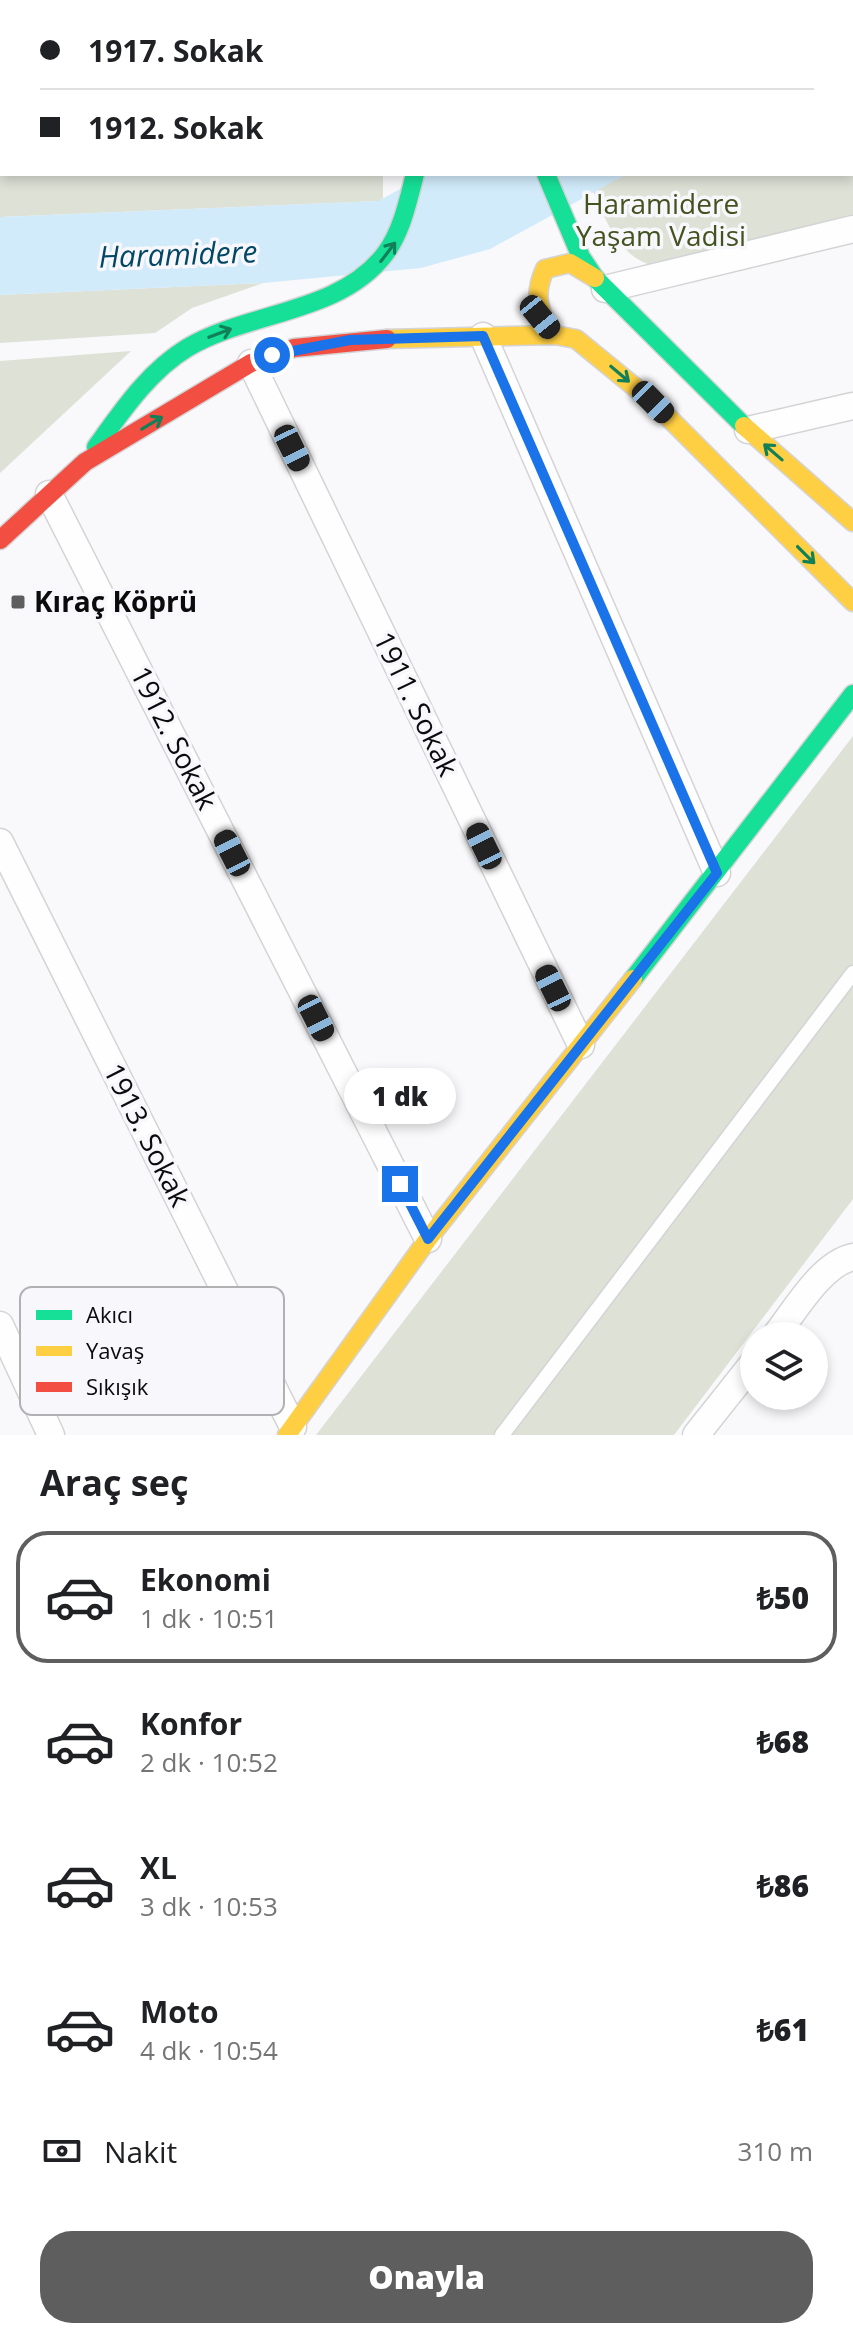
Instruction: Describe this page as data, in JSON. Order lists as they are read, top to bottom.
{
  "streets": {
    "street": ["1911. Sokak", "1912. Sokak", "1913. Sokak"]
  },
  "water": ["Haramidere"],
  "parks": ["Haramidere Yaşam Vadisi"],
  "places": {
    "transit": ["Kıraç Köprü"]
  },
  "legend": ["Akıcı", "Yavaş", "Sıkışık"],
  "page": {
    "banner": ["1917. Sokak", "1912. Sokak"],
    "bubble": "1 dk",
    "heading": "Araç seç",
    "list": [
      {
        "name": "Ekonomi",
        "note": "1 dk · 10:51",
        "value": "₺50"
      },
      {
        "name": "Konfor",
        "note": "2 dk · 10:52",
        "value": "₺68"
      },
      {
        "name": "XL",
        "note": "3 dk · 10:53",
        "value": "₺86"
      },
      {
        "name": "Moto",
        "note": "4 dk · 10:54",
        "value": "₺61"
      }
    ],
    "pay": ["Nakit", "310 m"],
    "buttons": "Onayla"
  }
}
